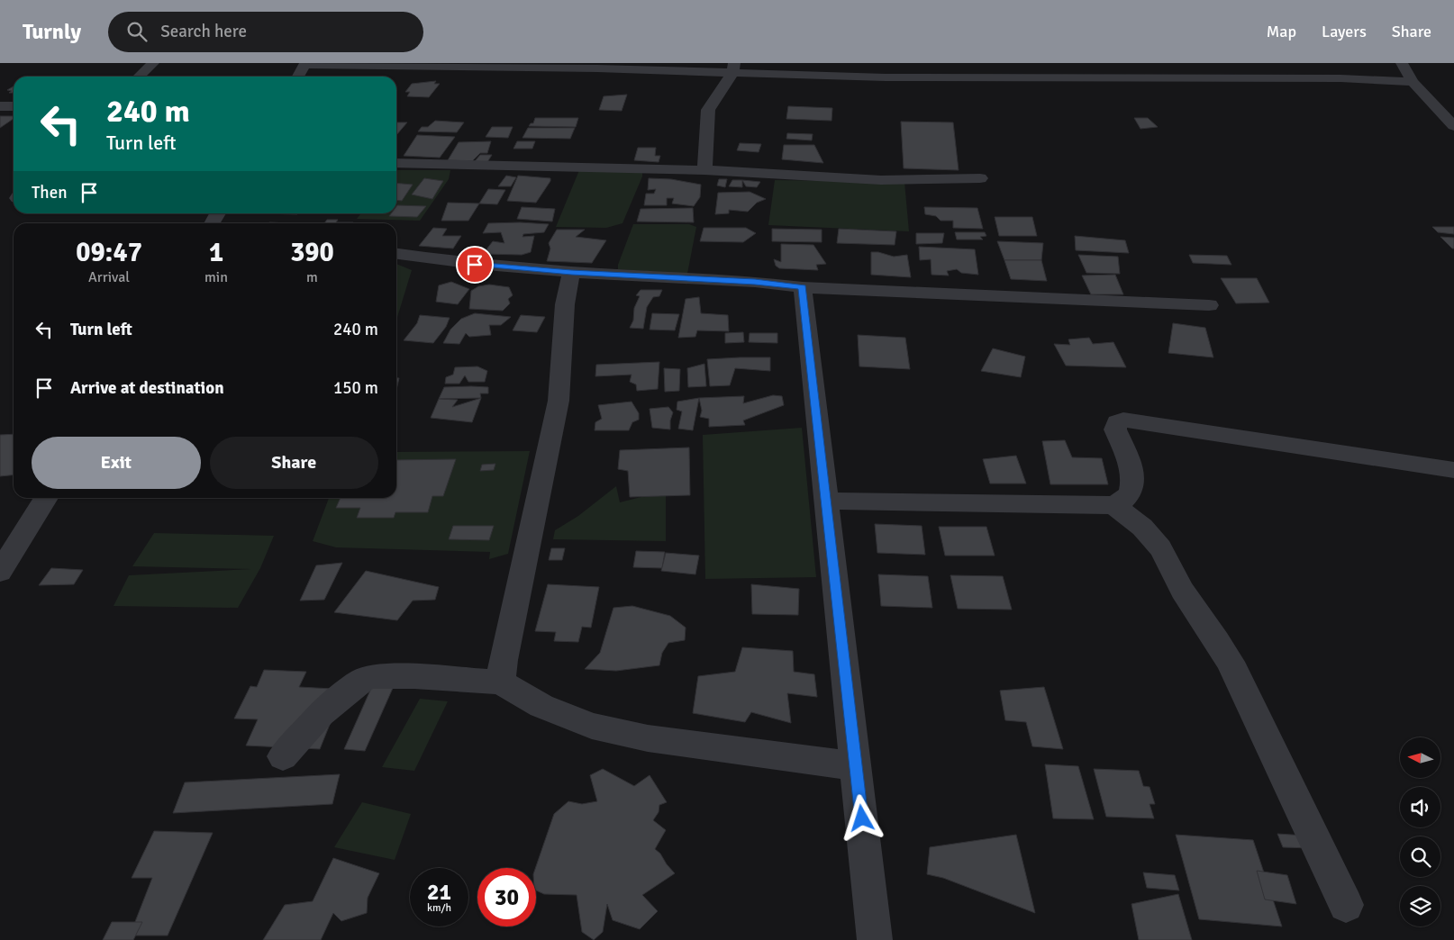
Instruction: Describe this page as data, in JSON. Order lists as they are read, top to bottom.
{
  "north": "left",
  "page": {
    "header": "Turnly",
    "search": "Search here",
    "nav": ["Map", "Layers", "Share"],
    "turn": ["240 m", "Turn left"],
    "then": "Then",
    "eta": [
      "09:47",
      "Arrival",
      "1",
      "min",
      "390",
      "m"
    ],
    "list": [
      {
        "name": "Turn left",
        "value": "240 m"
      },
      {
        "name": "Arrive at destination",
        "value": "150 m"
      }
    ],
    "buttons": ["Exit", "Share"],
    "speed": "21 km/h",
    "limit": "30"
  }
}
